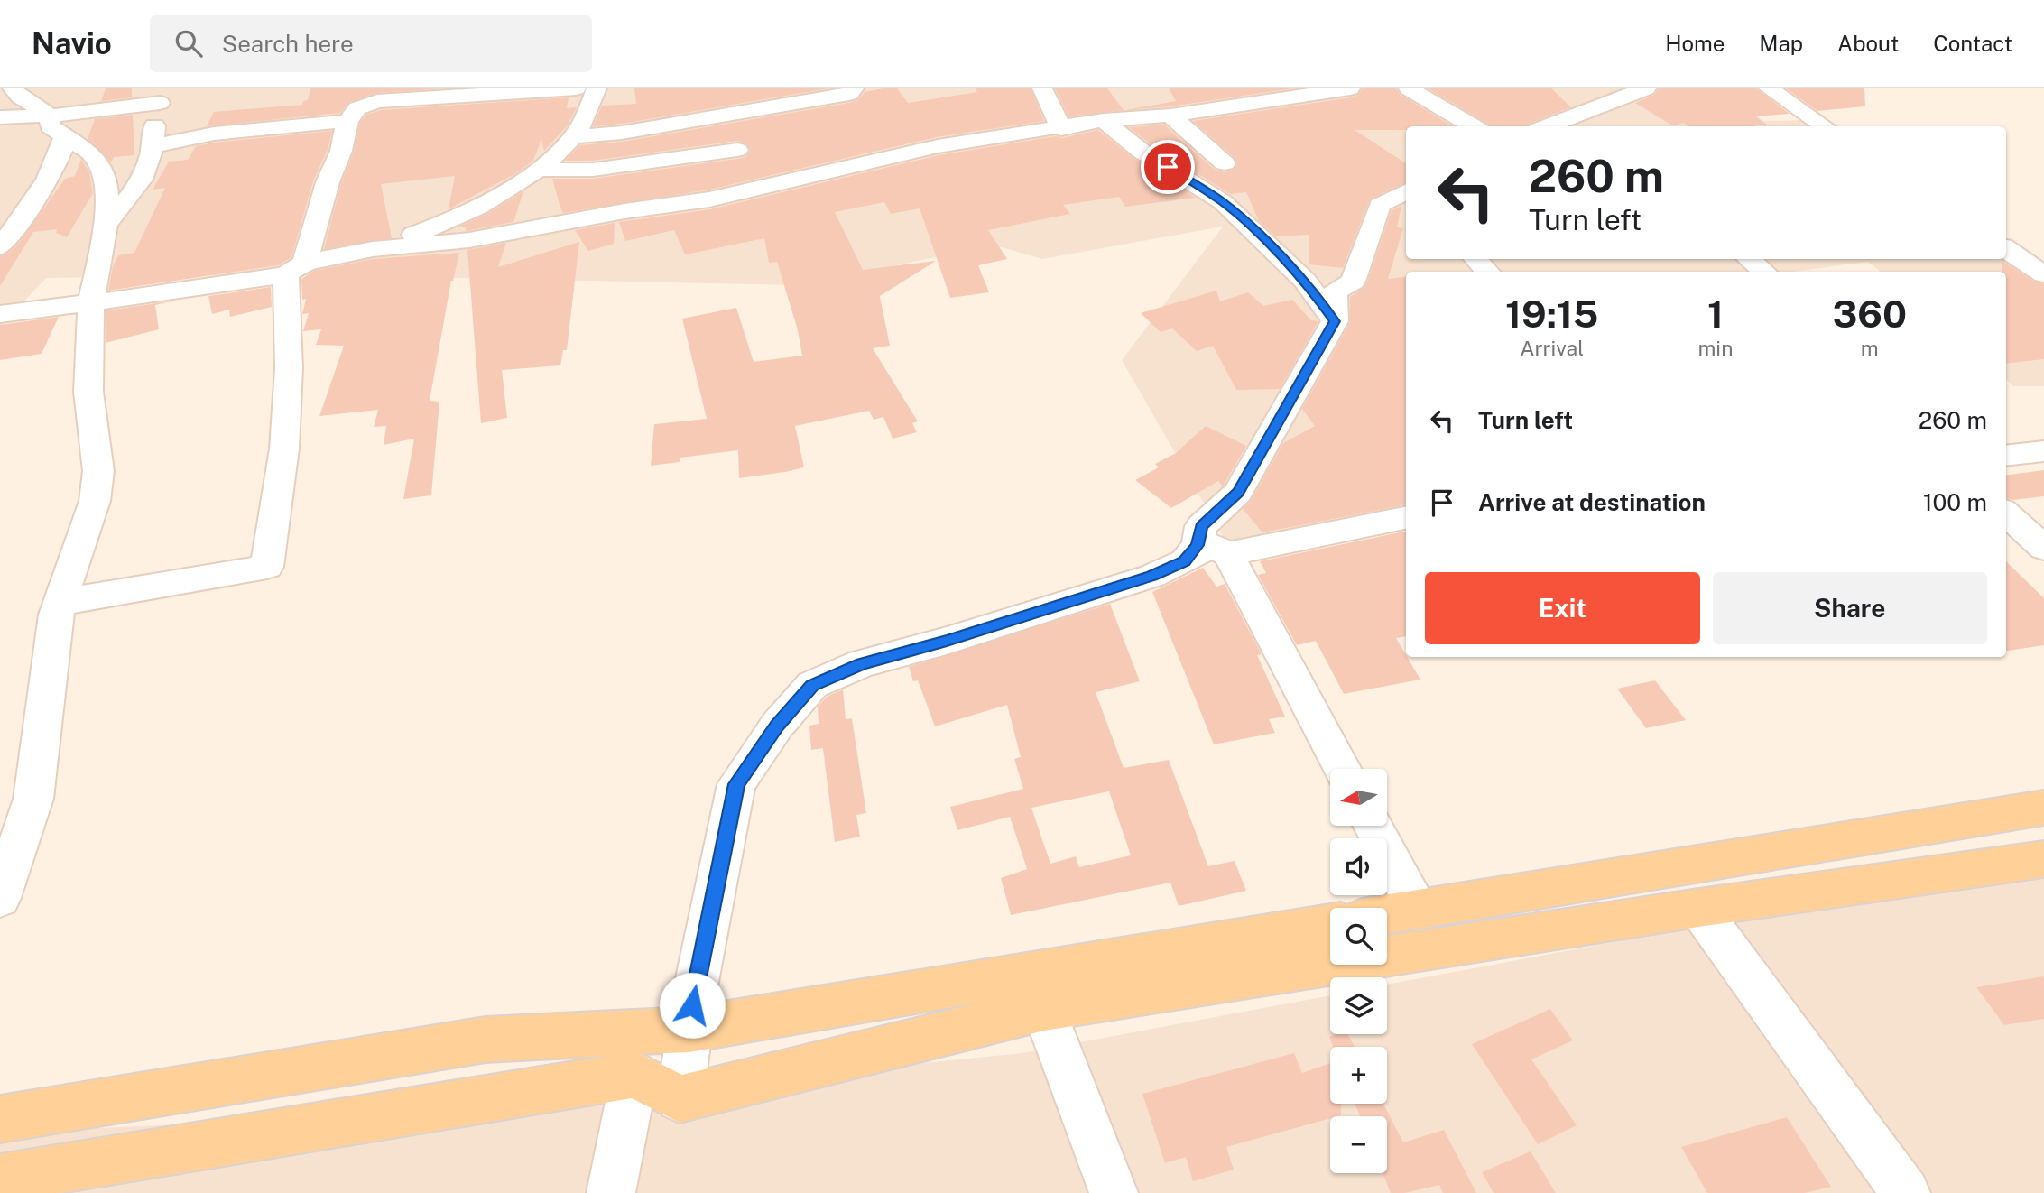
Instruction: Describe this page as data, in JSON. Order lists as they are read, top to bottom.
{
  "north": "left",
  "page": {
    "header": "Navio",
    "search": "Search here",
    "nav": [
      "Home",
      "Map",
      "About",
      "Contact"
    ],
    "turn": ["260 m", "Turn left"],
    "eta": [
      "19:15",
      "Arrival",
      "1",
      "min",
      "360",
      "m"
    ],
    "list": [
      {
        "name": "Turn left",
        "value": "260 m"
      },
      {
        "name": "Arrive at destination",
        "value": "100 m"
      }
    ],
    "buttons": ["Exit", "Share"],
    "map_buttons": ["+", "−"]
  }
}
